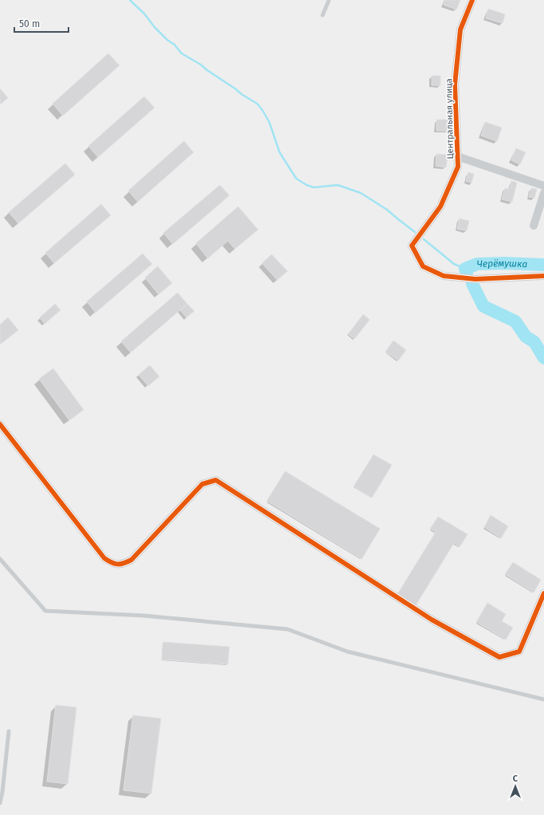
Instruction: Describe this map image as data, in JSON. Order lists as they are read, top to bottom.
{
  "streets": {
    "street": ["Центральная улица"]
  },
  "water": ["Черёмушка"],
  "scale_bar": "50 m",
  "north": "top"
}
